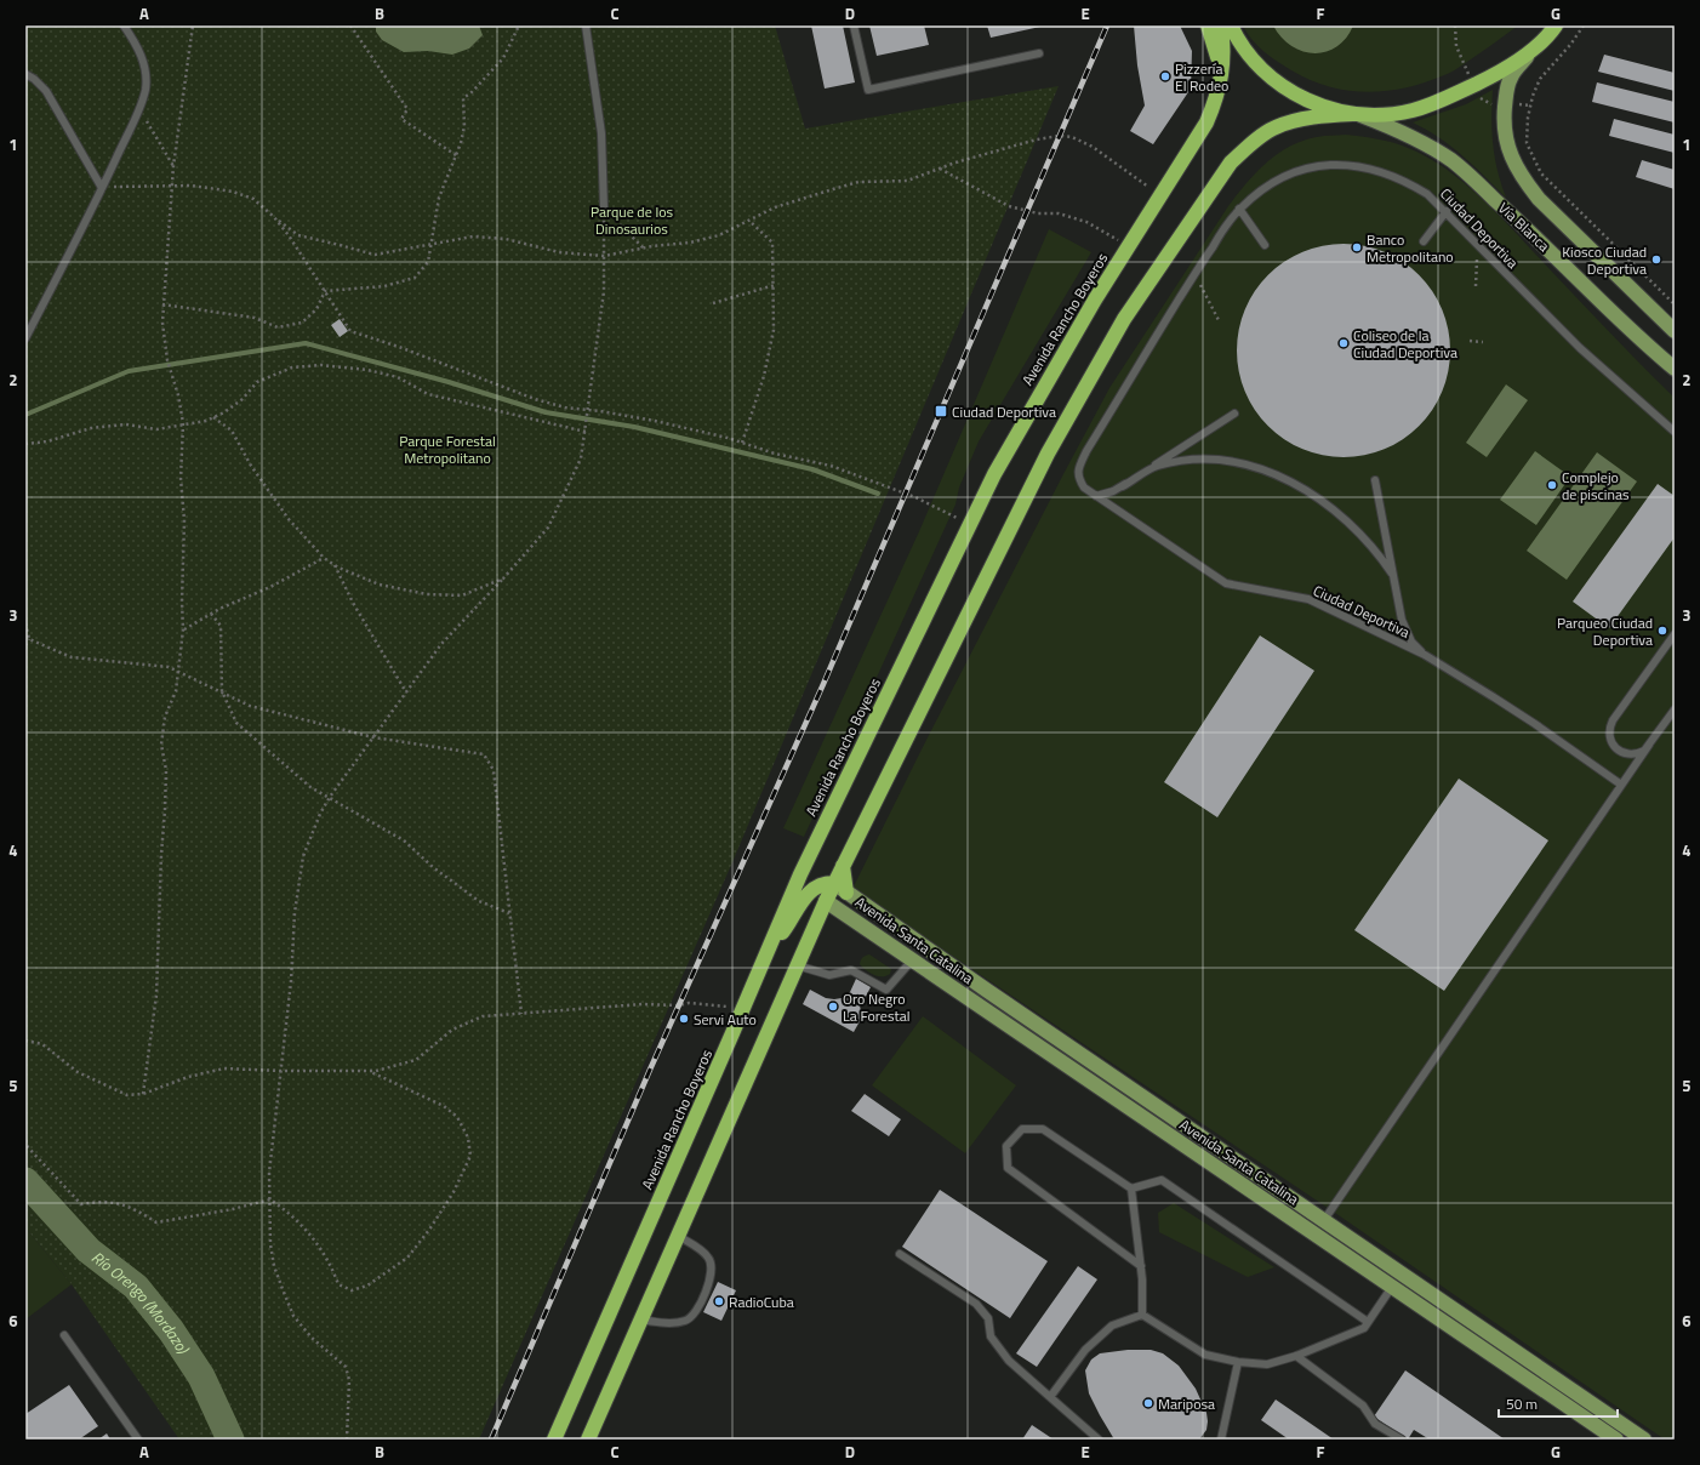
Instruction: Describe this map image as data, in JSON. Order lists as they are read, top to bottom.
{
  "streets": {
    "highway": ["Avenida Rancho Boyeros"],
    "main road": ["Vía Blanca", "Avenida Santa Catalina"],
    "lane": ["Ciudad Deportiva"]
  },
  "water": ["Río Orengo (Mordazo)"],
  "parks": ["Parque de los Dinosaurios", "Parque Forestal Metropolitano"],
  "places": {
    "other": [
      "Pizzería El Rodeo",
      "Banco Metropolitano",
      "Kiosco Ciudad Deportiva",
      "Coliseo de la Ciudad Deportiva",
      "Complejo de piscinas",
      "Parqueo Ciudad Deportiva",
      "Oro Negro La Forestal",
      "Servi Auto",
      "RadioCuba",
      "Mariposa"
    ],
    "transit": ["Ciudad Deportiva"]
  },
  "scale_bar": "50 m",
  "grid": {
    "columns": [
      "A",
      "B",
      "C",
      "D",
      "E",
      "F",
      "G"
    ],
    "rows": [
      "1",
      "2",
      "3",
      "4",
      "5",
      "6"
    ]
  }
}
